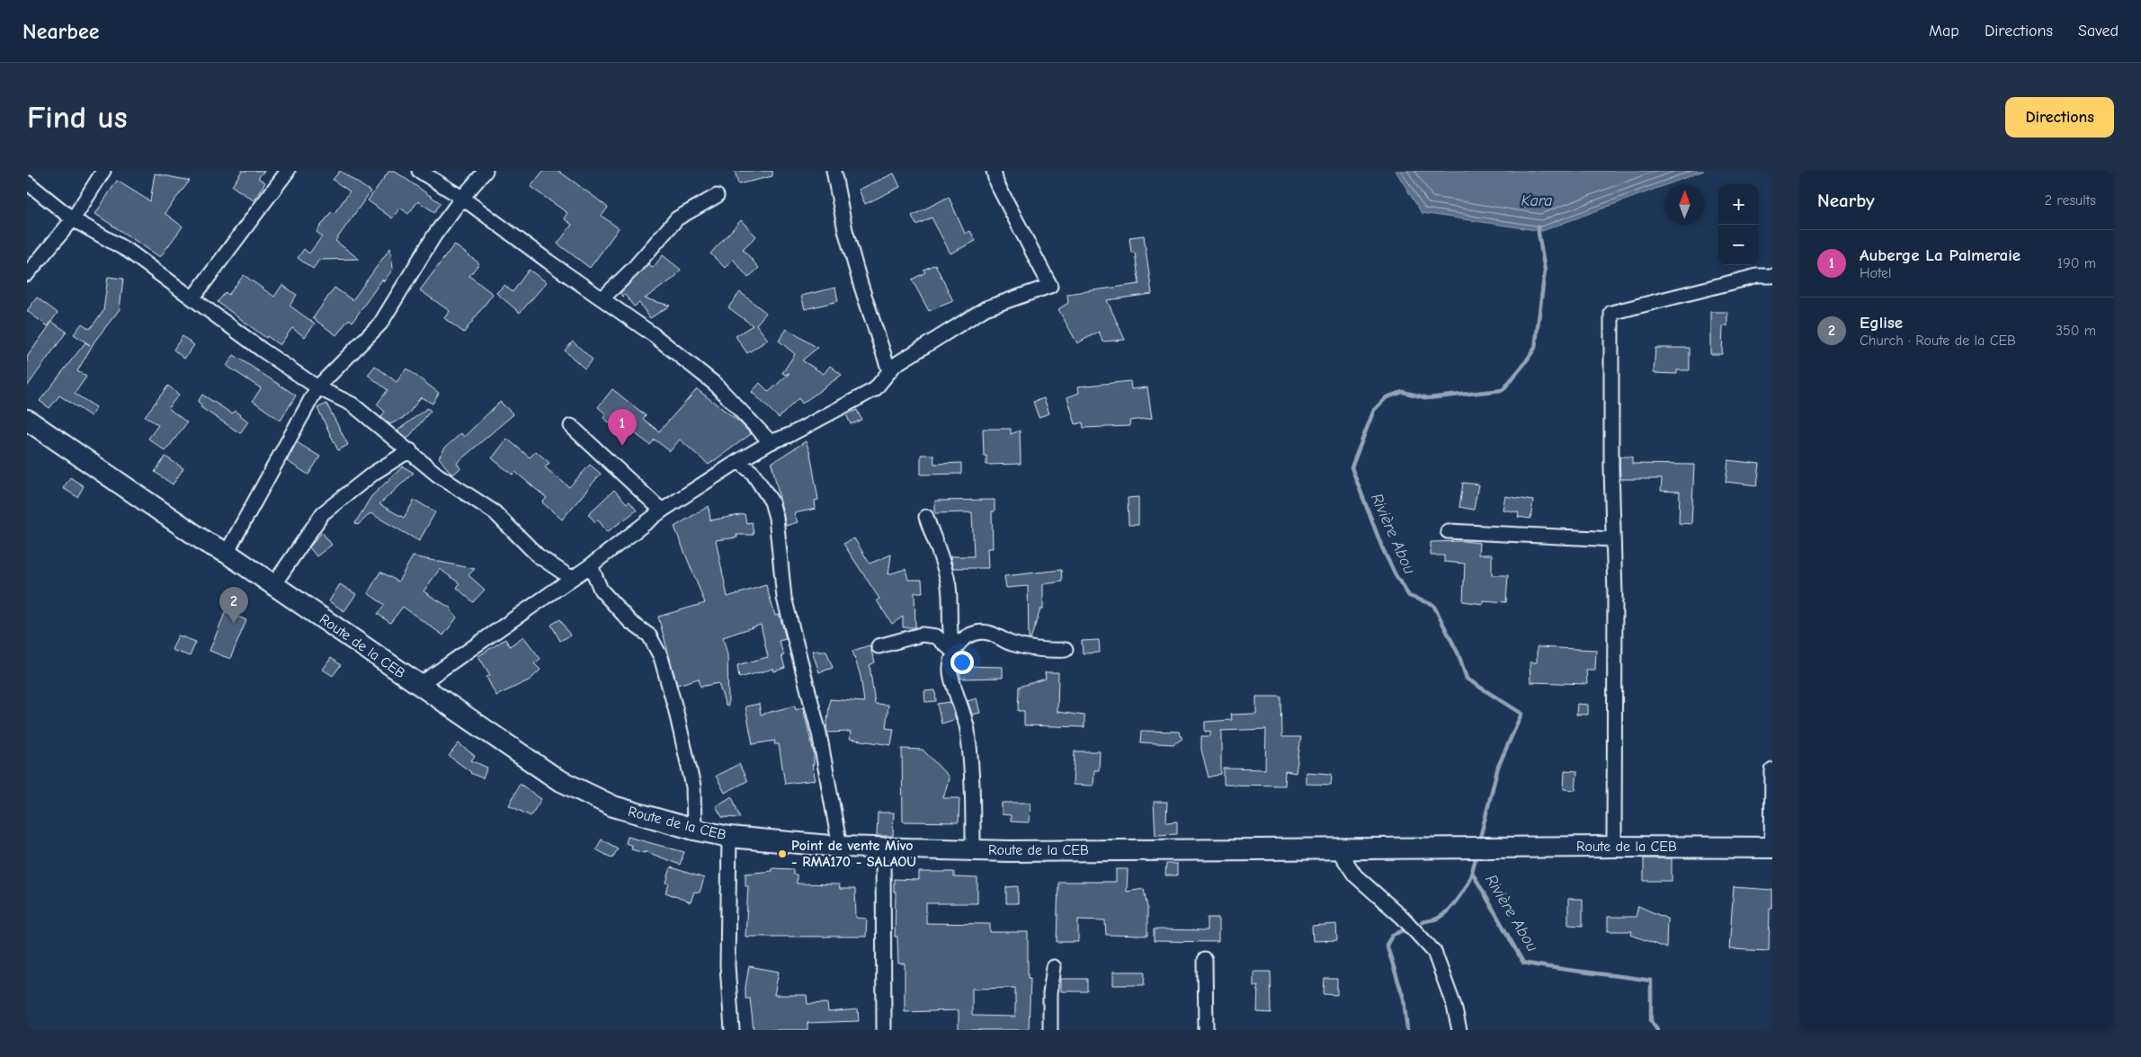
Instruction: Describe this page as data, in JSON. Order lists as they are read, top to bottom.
{
  "streets": {
    "main road": ["Route de la CEB"]
  },
  "water": ["Kara", "Rivière Abou"],
  "places": ["Point de vente Mivo - RMA170 - SALAOU"],
  "north": "top",
  "page": {
    "header": "Nearbee",
    "nav": ["Map", "Directions", "Saved"],
    "buttons": "Directions",
    "title": "Find us",
    "heading": ["Nearby", "2 results"],
    "map_buttons": ["+", "−"],
    "list": [
      {
        "mark": "1",
        "name": "Auberge La Palmeraie",
        "note": "Hotel",
        "value": "190 m"
      },
      {
        "mark": "2",
        "name": "Eglise",
        "note": "Church · Route de la CEB",
        "value": "350 m"
      }
    ],
    "pins": ["1", "2"]
  }
}
